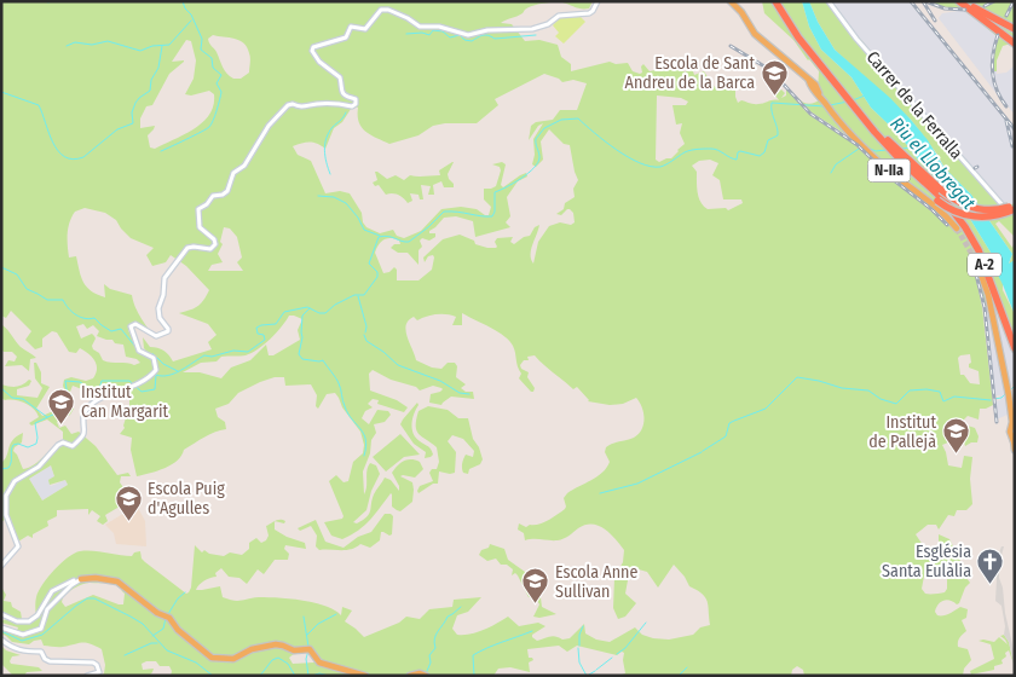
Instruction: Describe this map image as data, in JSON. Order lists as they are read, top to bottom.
{
  "streets": {
    "highway": ["A-2"],
    "main road": ["N-IIa"],
    "street": ["Carrer de la Ferralla"]
  },
  "water": ["Riu el Llobregat"],
  "places": {
    "school or university": [
      "Escola de Sant Andreu de la Barca",
      "Institut Can Margarit",
      "Institut de Pallejà",
      "Escola Puig d'Agulles",
      "Escola Anne Sullivan"
    ],
    "church": ["Església Santa Eulàlia"]
  }
}
